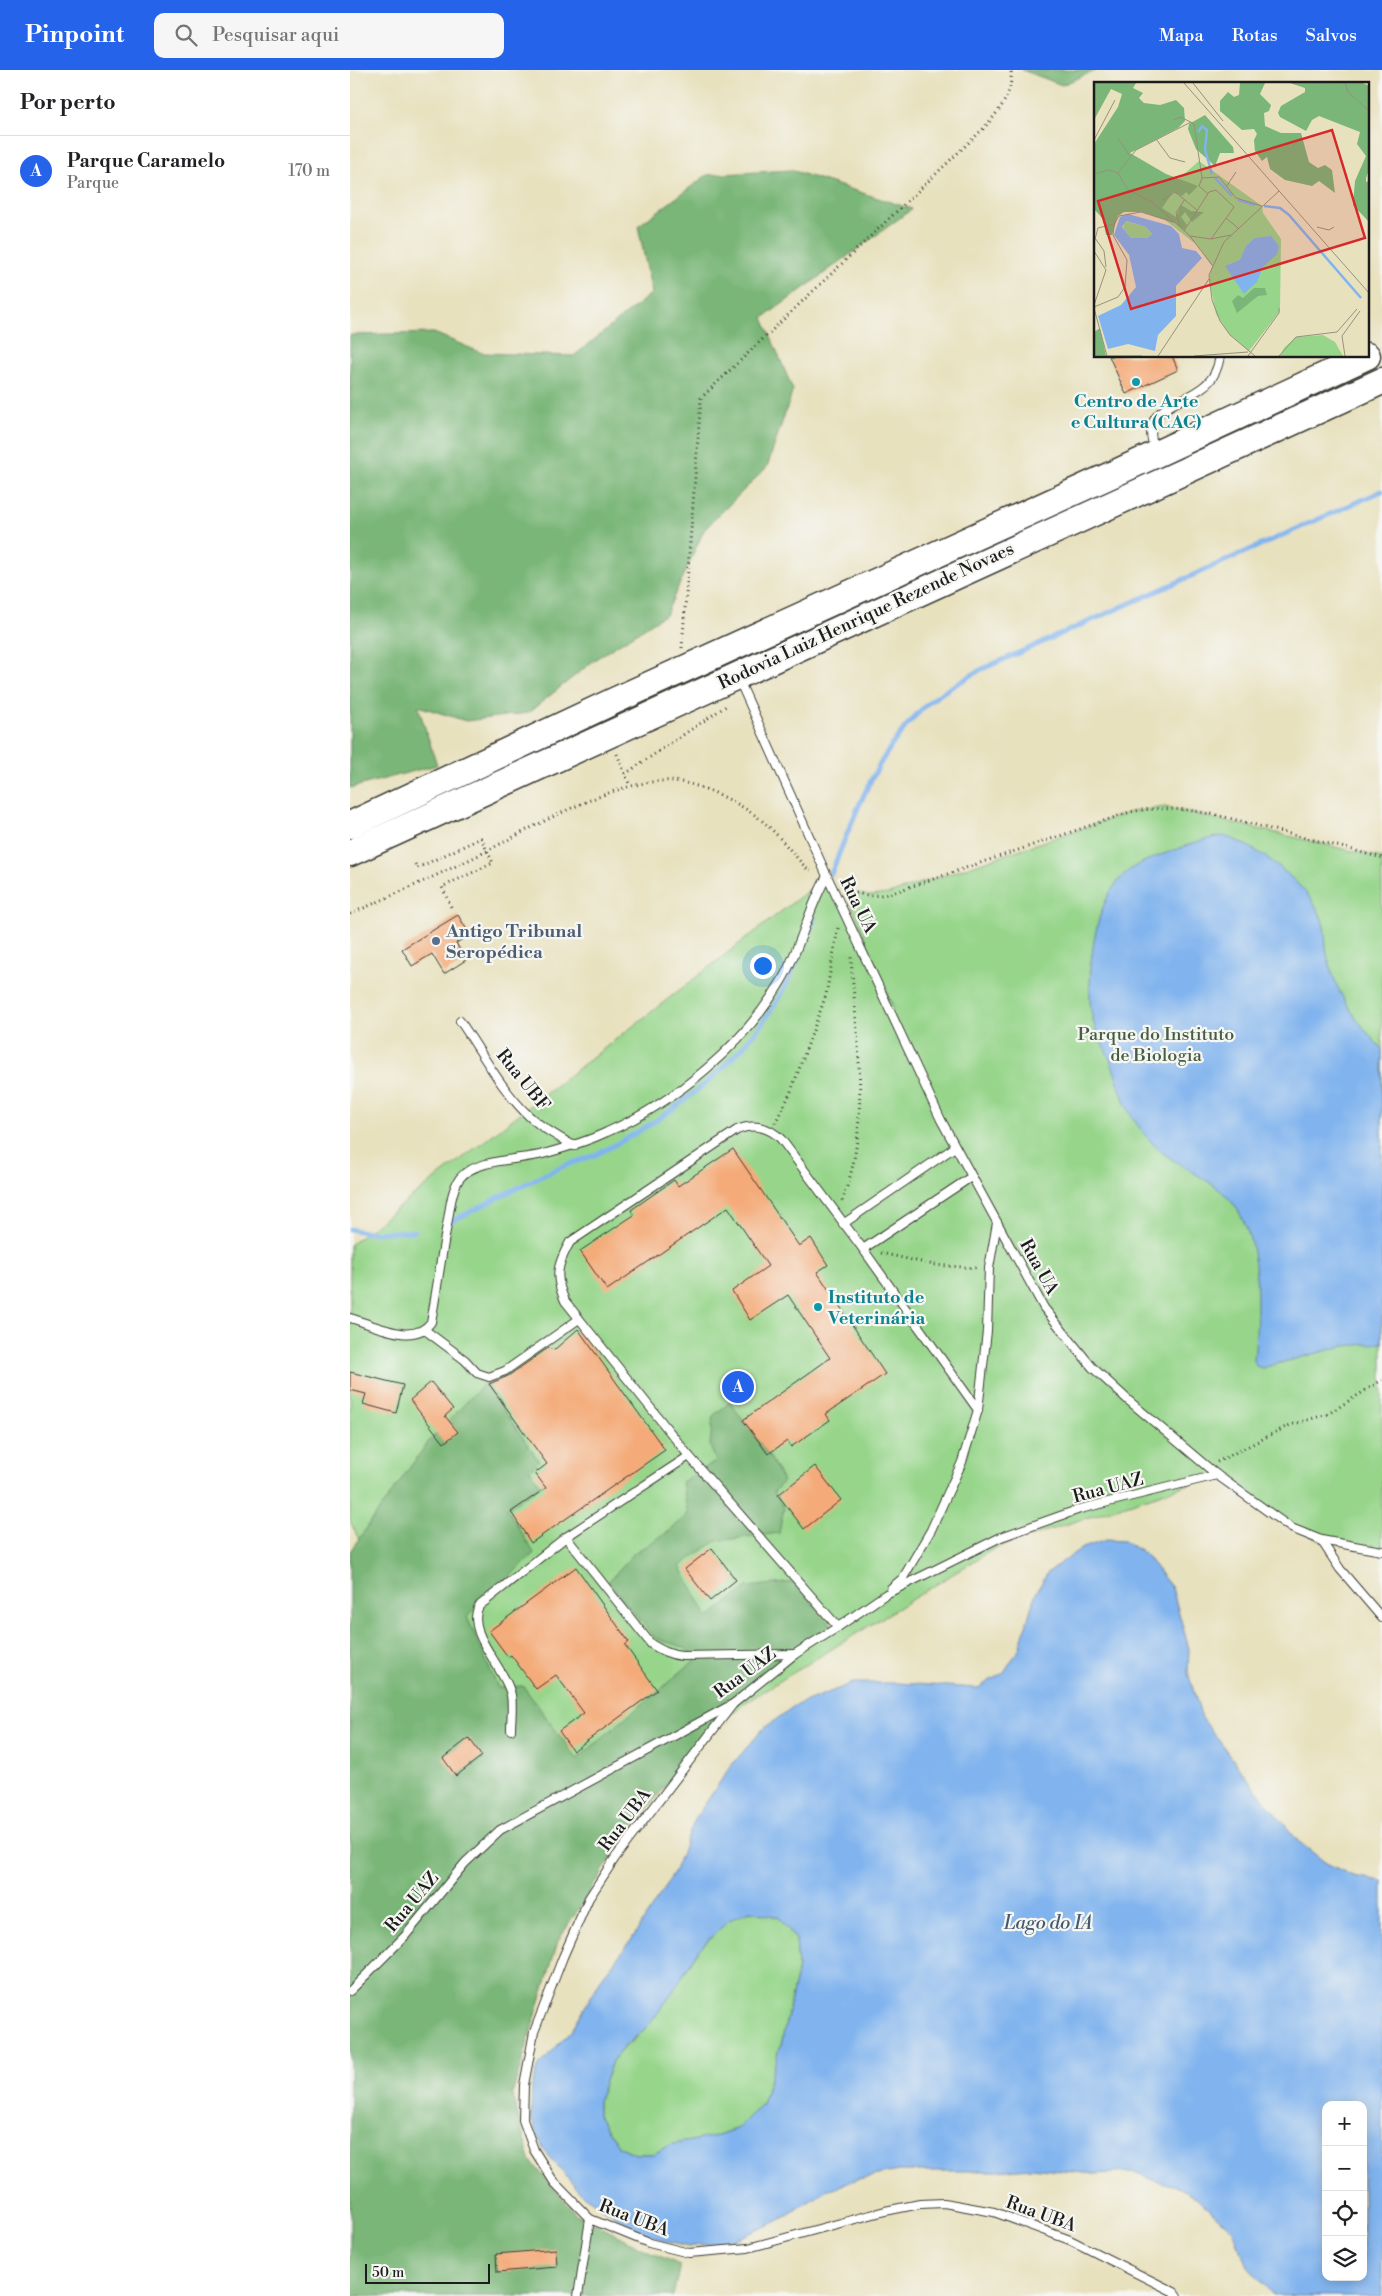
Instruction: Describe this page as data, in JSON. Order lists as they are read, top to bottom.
{
  "streets": {
    "highway": ["Rodovia Luiz Henrique Rezende Novaes"],
    "lane": [
      "Rua UA",
      "Rua UBF",
      "Rua UAZ",
      "Rua UBA"
    ]
  },
  "crossings": [
    ["Rodovia Luiz Henrique Rezende Novaes", "Rua UA"],
    ["Rua UA", "Rua UAZ"],
    ["Rua UAZ", "Rua UBA"]
  ],
  "water": ["Lago do IA"],
  "parks": ["Parque do Instituto de Biologia"],
  "places": ["Centro de Arte e Cultura (CAC)", "Antigo Tribunal Seropédica", "Instituto de Veterinária"],
  "scale_bar": "50 m",
  "page": {
    "header": "Pinpoint",
    "search": "Pesquisar aqui",
    "nav": ["Mapa", "Rotas", "Salvos"],
    "heading": "Por perto",
    "list": [
      {
        "mark": "A",
        "name": "Parque Caramelo",
        "note": "Parque",
        "value": "170 m"
      }
    ],
    "pins": "A",
    "map_buttons": ["+", "−"],
    "scale": "50 m"
  }
}
